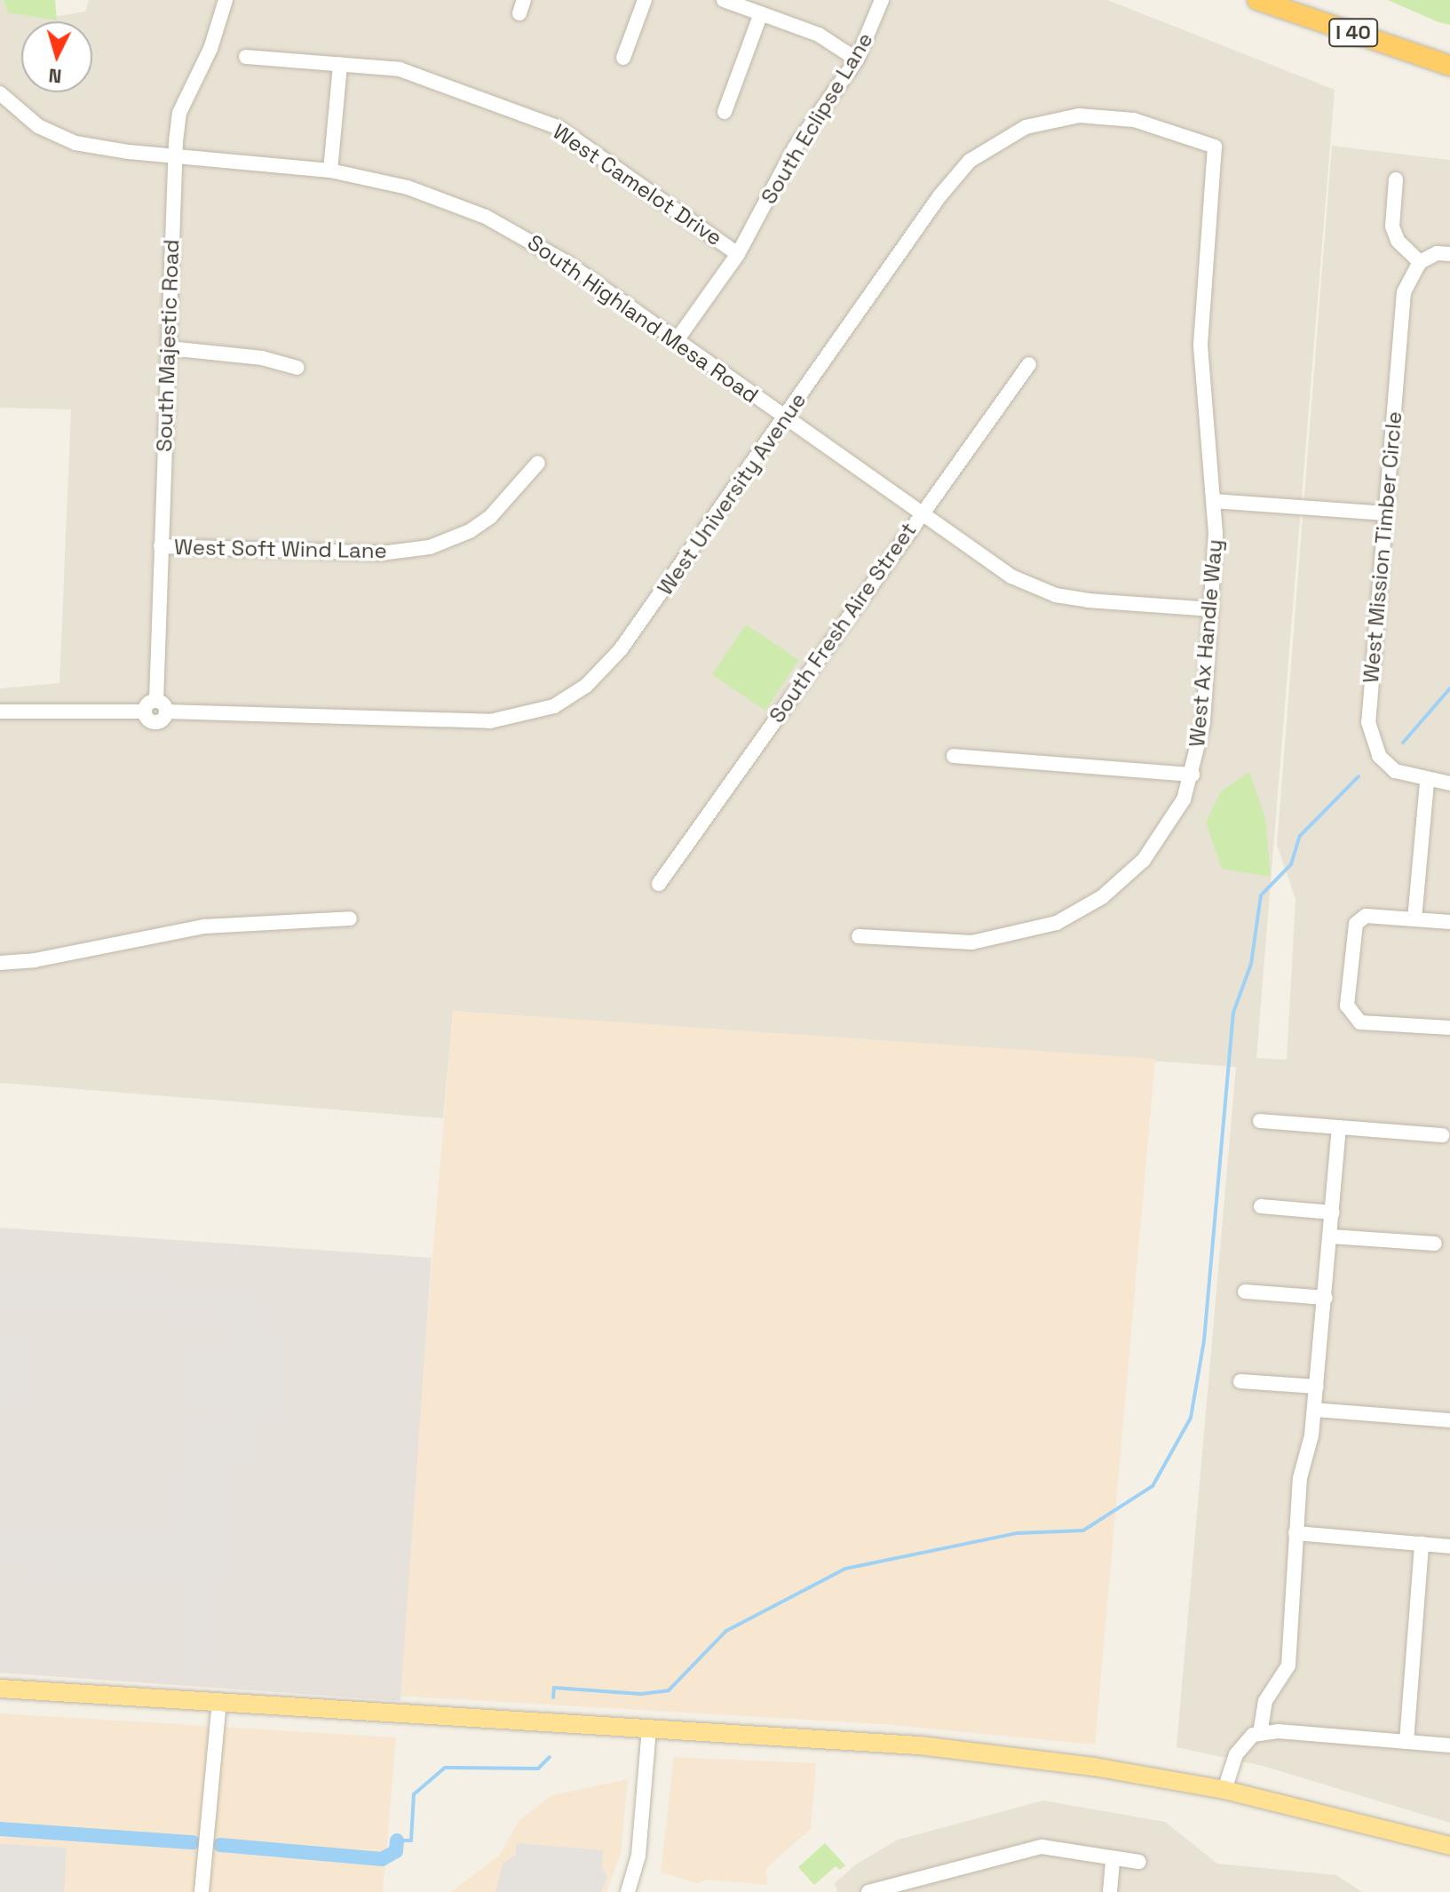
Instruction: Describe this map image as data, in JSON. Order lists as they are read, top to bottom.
{
  "streets": {
    "highway": ["I 40"],
    "street": [
      "South Eclipse Lane",
      "West Camelot Drive",
      "South Highland Mesa Road",
      "South Majestic Road",
      "West University Avenue",
      "West Mission Timber Circle",
      "West Soft Wind Lane",
      "South Fresh Aire Street",
      "West Ax Handle Way"
    ]
  },
  "crossings": [
    ["South Eclipse Lane", "West Camelot Drive"],
    ["South Eclipse Lane", "South Highland Mesa Road"],
    ["South Highland Mesa Road", "South Majestic Road"],
    ["South Highland Mesa Road", "West University Avenue"],
    ["South Highland Mesa Road", "South Fresh Aire Street"],
    ["South Highland Mesa Road", "West Ax Handle Way"],
    ["South Majestic Road", "West University Avenue"],
    ["South Majestic Road", "West Soft Wind Lane"],
    ["West University Avenue", "West Ax Handle Way"]
  ],
  "north": "bottom"
}
